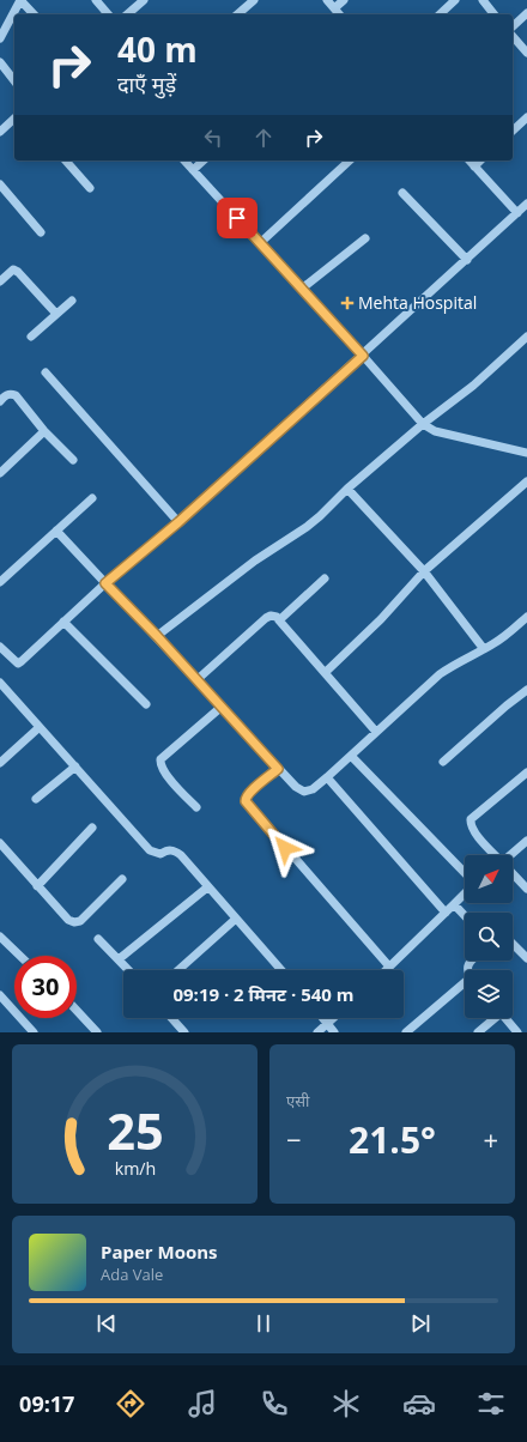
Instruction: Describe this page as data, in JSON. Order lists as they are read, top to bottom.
{
  "places": {
    "health": ["Mehta Hospital"]
  },
  "north": "top right",
  "page": {
    "turn": ["40 m", "दाएँ मुड़ें"],
    "limit": "30",
    "trip": "09:19 · 2 मिनट · 540 m",
    "tile": "एसी",
    "heat": ["−", "21.5°", "+"],
    "song": ["Paper Moons", "Ada Vale"],
    "tabs": "09:17",
    "gauge": ["25", "km/h"]
  }
}
